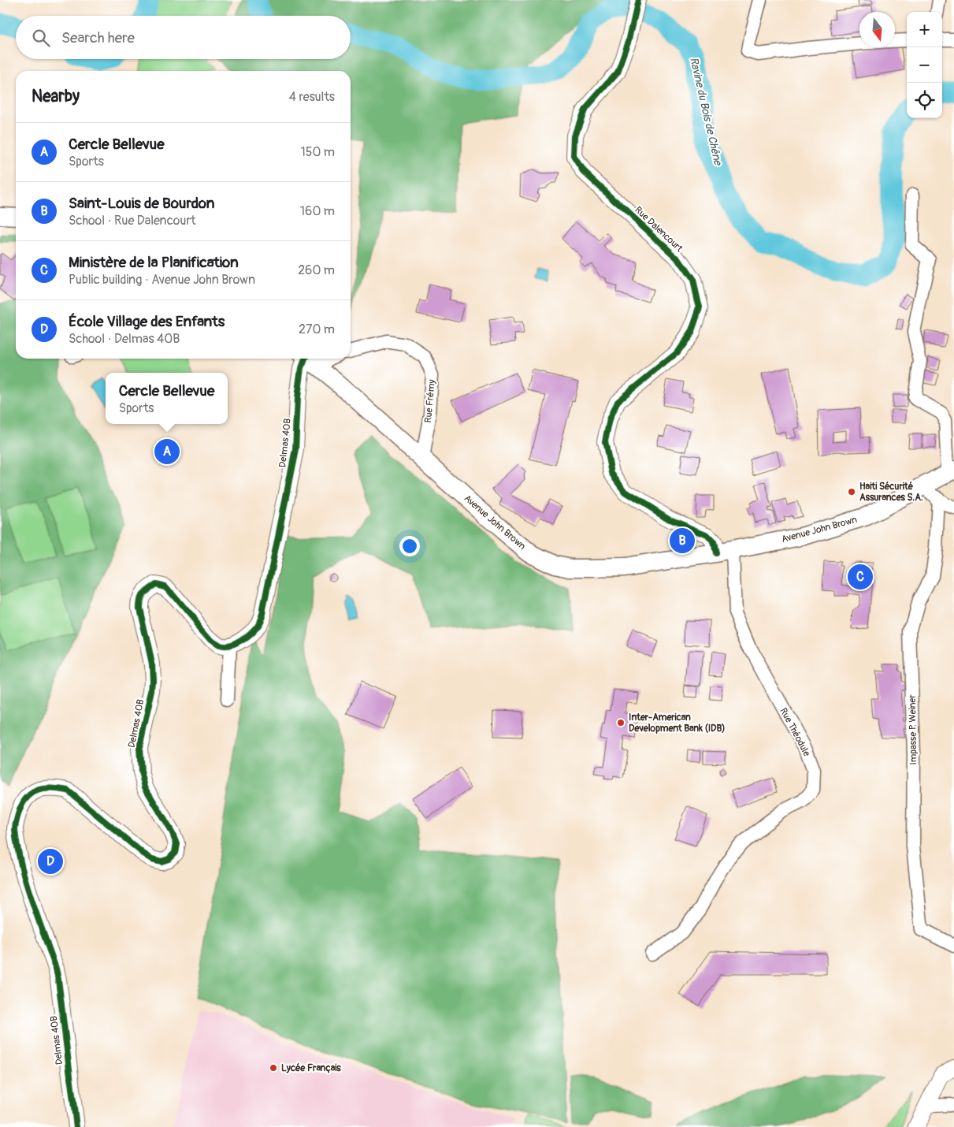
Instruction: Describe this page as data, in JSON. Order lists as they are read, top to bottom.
{
  "streets": {
    "main road": ["Avenue John Brown"],
    "street": [
      "Rue Dalencourt",
      "Rue Frémy",
      "Delmas 40B",
      "Impasse P. Weiner",
      "Rue Théodule"
    ]
  },
  "crossings": [
    ["Rue Dalencourt", "Avenue John Brown"],
    ["Rue Frémy", "Avenue John Brown"],
    ["Delmas 40B", "Avenue John Brown"],
    ["Avenue John Brown", "Rue Théodule"]
  ],
  "water": ["Ravine du Bois de Chêne"],
  "places": ["Haiti Sécurité Assurances S.A.", "Inter-American Development Bank (IDB)", "Lycée Français"],
  "north": "bottom",
  "page": {
    "map_buttons": ["+", "−"],
    "search": "Search here",
    "heading": ["Nearby", "4 results"],
    "list": [
      {
        "mark": "A",
        "name": "Cercle Bellevue",
        "note": "Sports",
        "value": "150 m"
      },
      {
        "mark": "B",
        "name": "Saint-Louis de Bourdon",
        "note": "School · Rue Dalencourt",
        "value": "160 m"
      },
      {
        "mark": "C",
        "name": "Ministère de la Planification",
        "note": "Public building · Avenue John Brown",
        "value": "260 m"
      },
      {
        "mark": "D",
        "name": "École Village des Enfants",
        "note": "School · Delmas 40B",
        "value": "270 m"
      }
    ],
    "popup": ["Cercle Bellevue", "Sports"],
    "pins": [
      "A",
      "B",
      "C",
      "D"
    ]
  }
}
